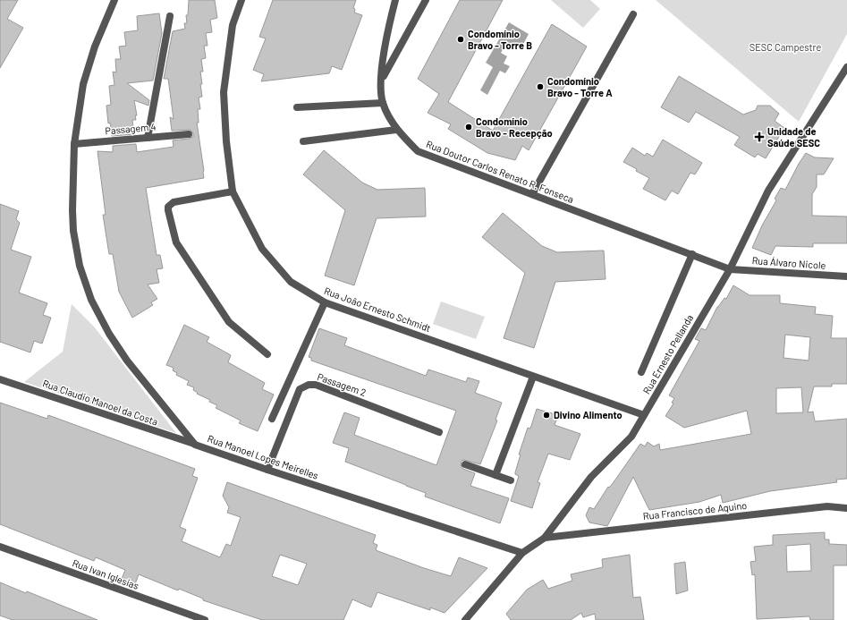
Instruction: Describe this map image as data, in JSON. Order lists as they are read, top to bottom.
{
  "streets": {
    "street": [
      "Passagem 4",
      "Rua Doutor Carlos Renato R. Fonseca",
      "Rua Álvaro Nicole",
      "Rua João Ernesto Schmidt",
      "Rua Ernesto Pellanda",
      "Passagem 2",
      "Rua Claudio Manoel da Costa",
      "Rua Manoel Lopes Meirelles",
      "Rua Francisco de Aquino",
      "Rua Ivan Iglesias"
    ]
  },
  "crossings": [
    ["Passagem 4", "Rua Manoel Lopes Meirelles"],
    ["Rua Doutor Carlos Renato R. Fonseca", "Rua Álvaro Nicole"],
    ["Rua Doutor Carlos Renato R. Fonseca", "Rua Ernesto Pellanda"],
    ["Rua Álvaro Nicole", "Rua Ernesto Pellanda"],
    ["Rua João Ernesto Schmidt", "Rua Ernesto Pellanda"],
    ["Rua Ernesto Pellanda", "Rua Manoel Lopes Meirelles"],
    ["Rua Ernesto Pellanda", "Rua Francisco de Aquino"],
    ["Passagem 2", "Rua Manoel Lopes Meirelles"],
    ["Rua Claudio Manoel da Costa", "Rua Manoel Lopes Meirelles"]
  ],
  "parks": ["SESC Campestre"],
  "places": {
    "other": [
      "Condomínio Bravo - Torre B",
      "Condomínio Bravo - Torre A",
      "Condomínio Bravo - Recepção",
      "Divino Alimento"
    ],
    "health": ["Unidade de Saúde SESC"]
  }
}
